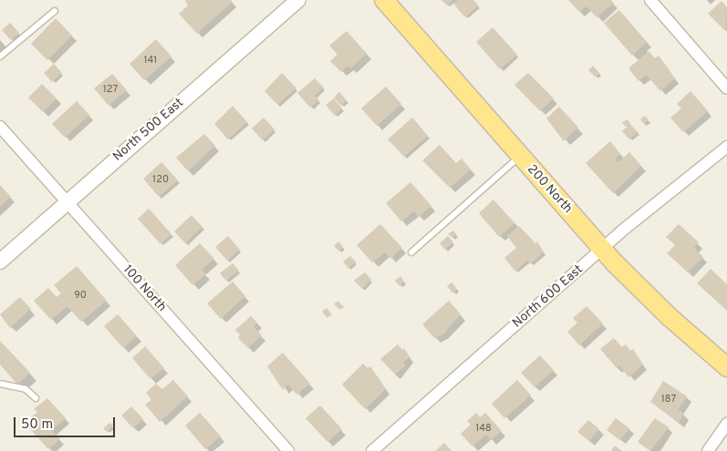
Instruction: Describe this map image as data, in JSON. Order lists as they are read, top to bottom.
{
  "streets": {
    "main road": ["200 North"],
    "street": ["North 500 East", "100 North", "North 600 East"]
  },
  "crossings": [
    ["North 500 East", "100 North"],
    ["200 North", "North 600 East"]
  ],
  "house_numbers": [
    "141",
    "127",
    "120",
    "90",
    "187",
    "148"
  ],
  "scale_bar": "50 m"
}
